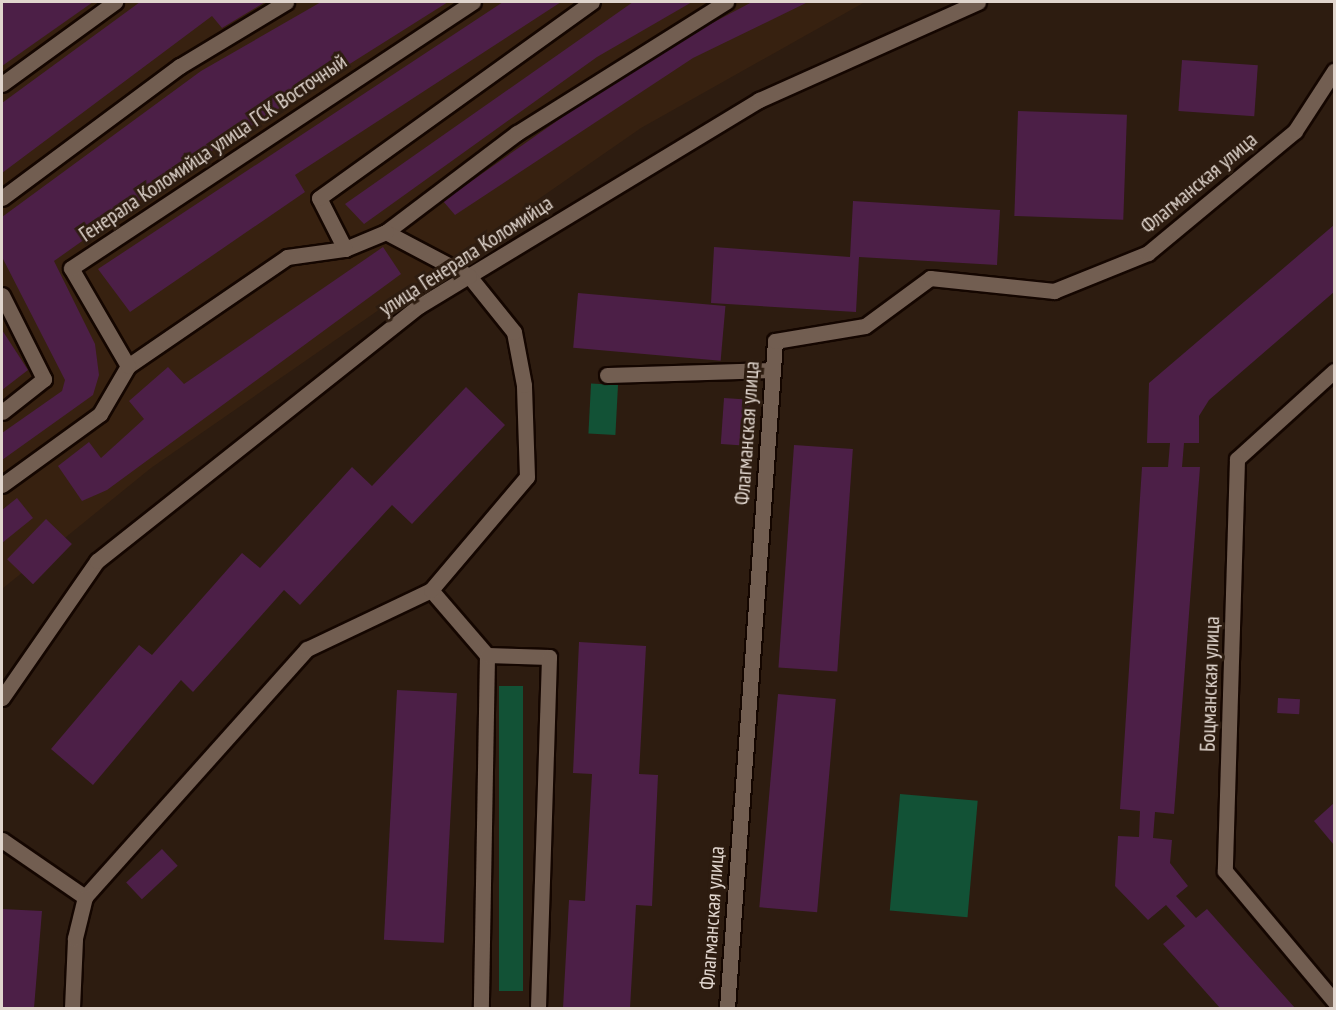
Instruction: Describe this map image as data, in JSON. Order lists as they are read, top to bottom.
{
  "streets": {
    "street": [
      "Генерала Коломийца улица ГСК Восточный",
      "Флагманская улица",
      "улица Генерала Коломийца",
      "Боцманская улица"
    ]
  }
}
